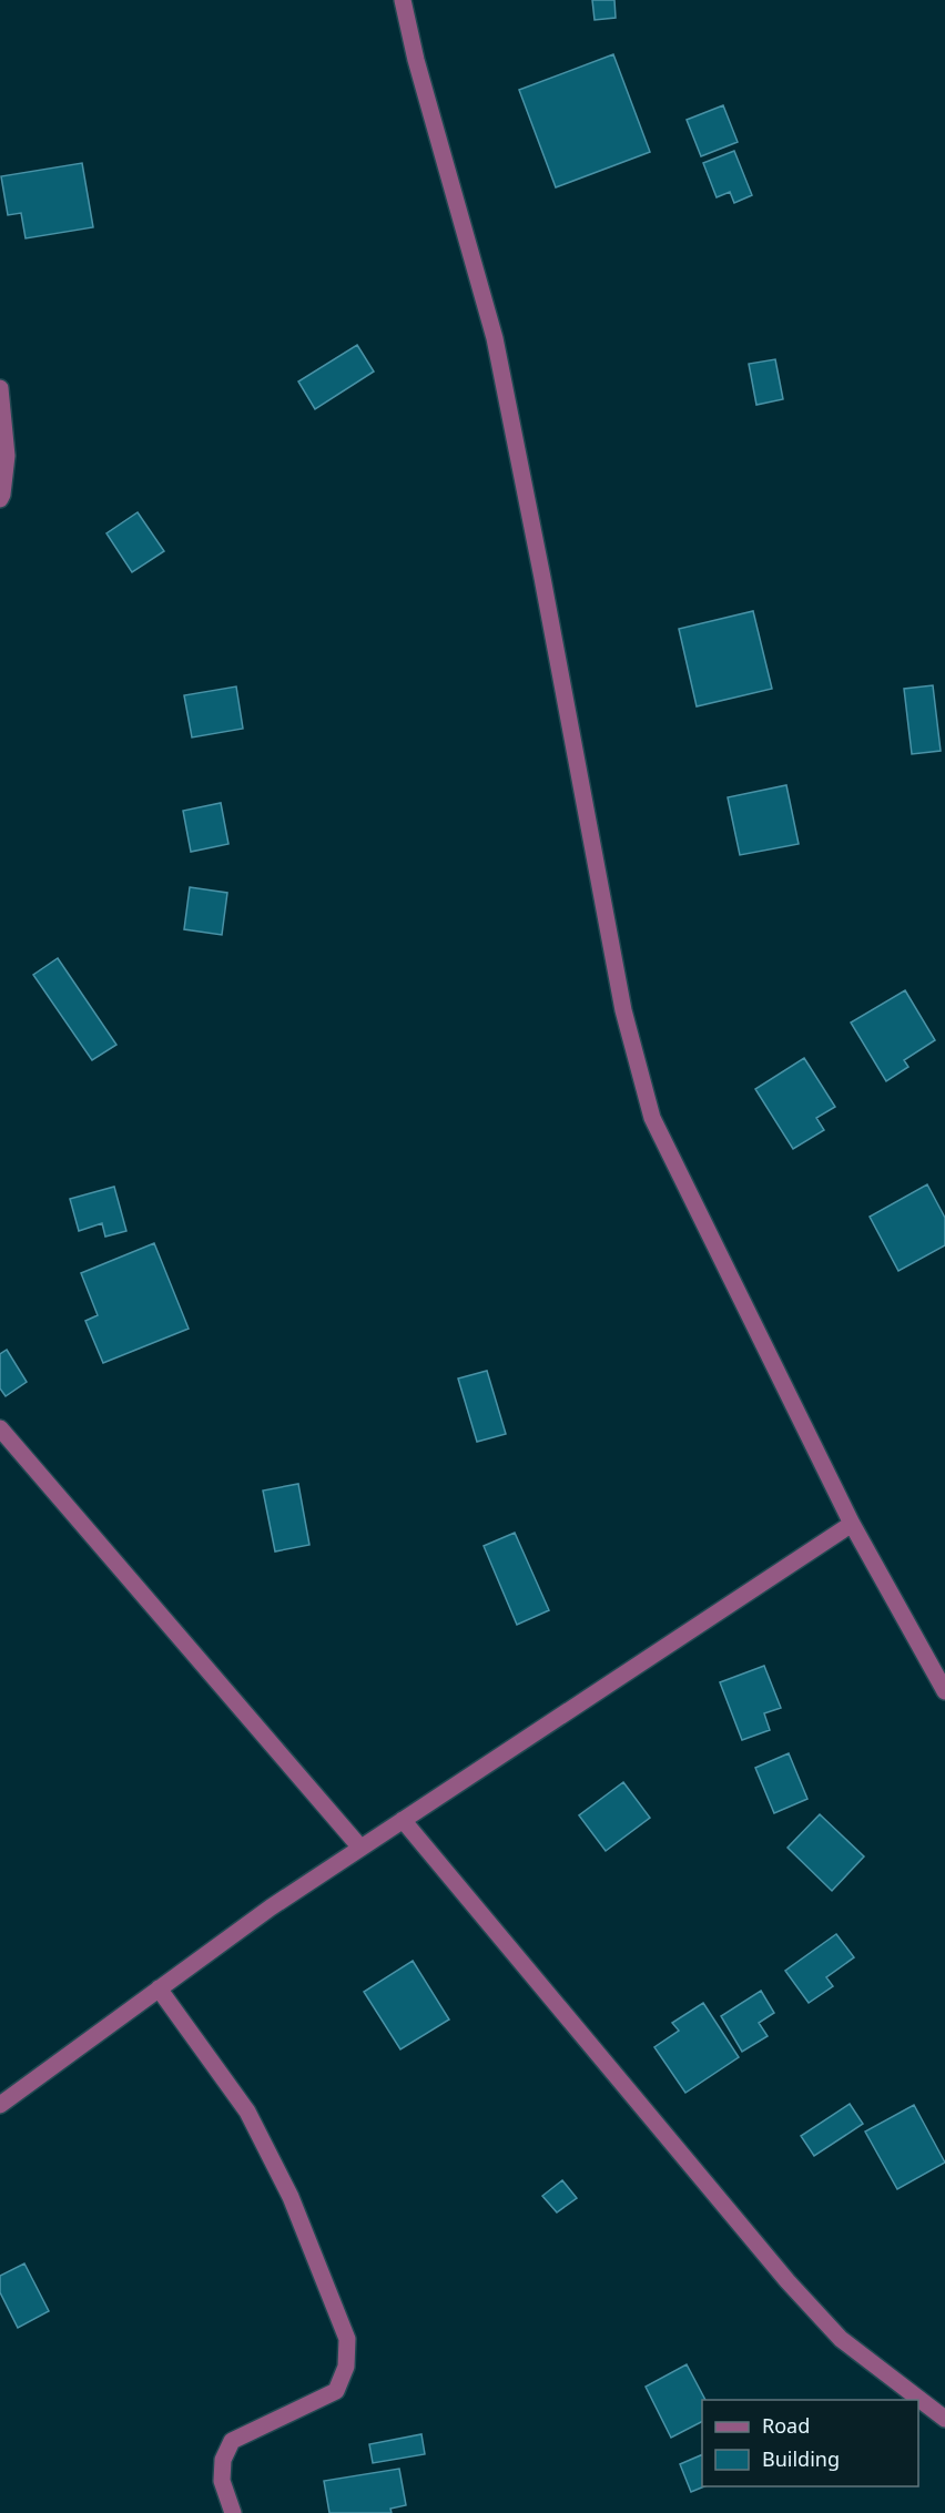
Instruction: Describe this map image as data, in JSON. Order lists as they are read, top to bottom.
{
  "legend": ["Road", "Building"]
}
